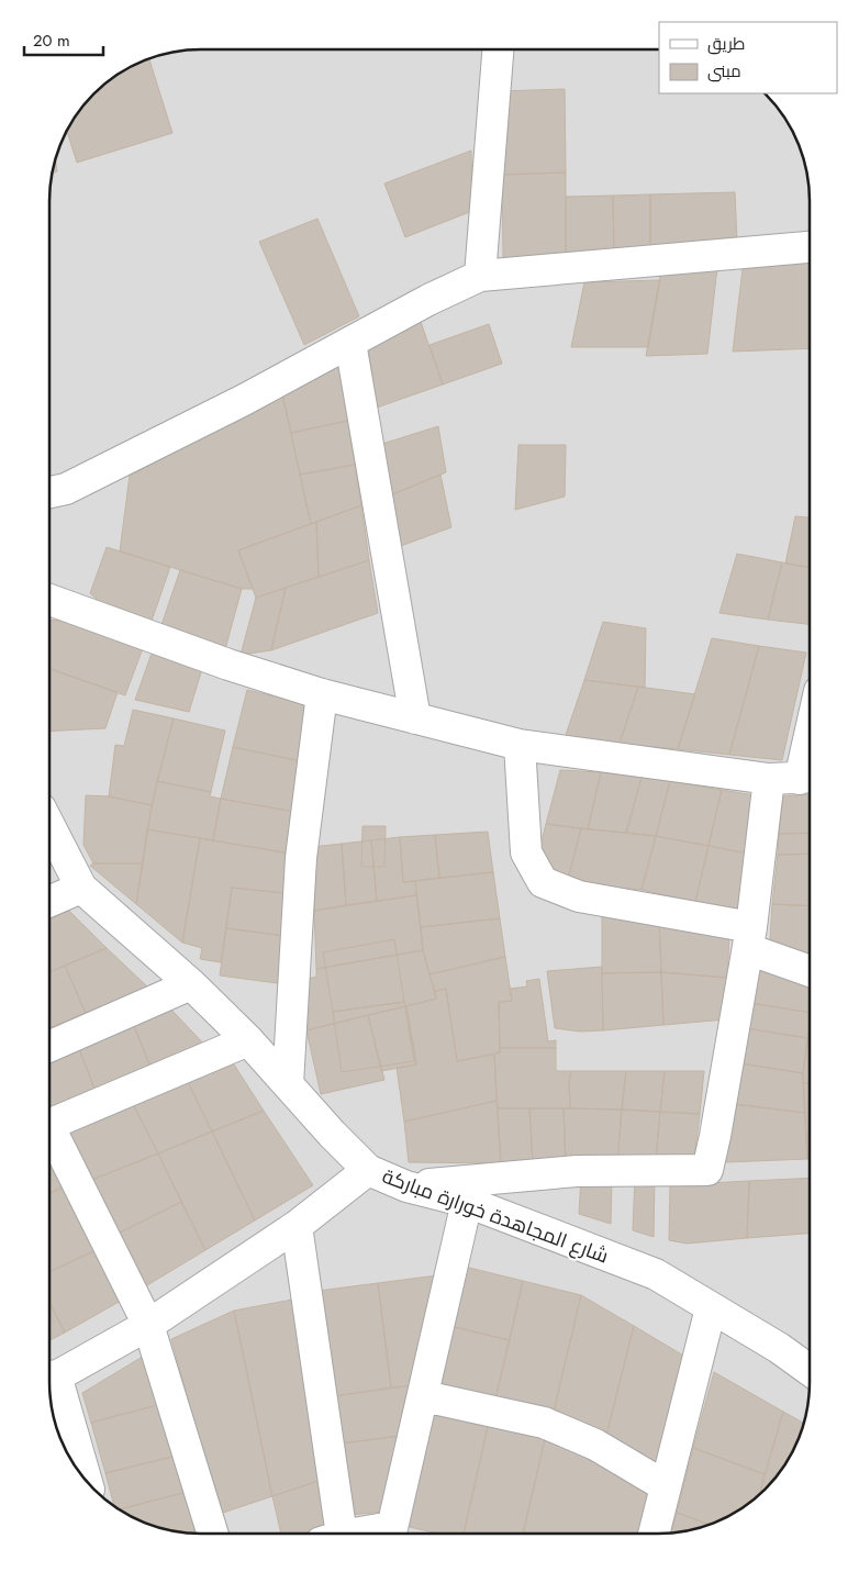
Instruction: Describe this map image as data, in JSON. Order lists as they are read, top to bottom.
{
  "streets": {
    "street": ["شارع المجاهدة خورارة مباركة"]
  },
  "legend": ["طريق", "مبنى"],
  "scale_bar": "20 m"
}
